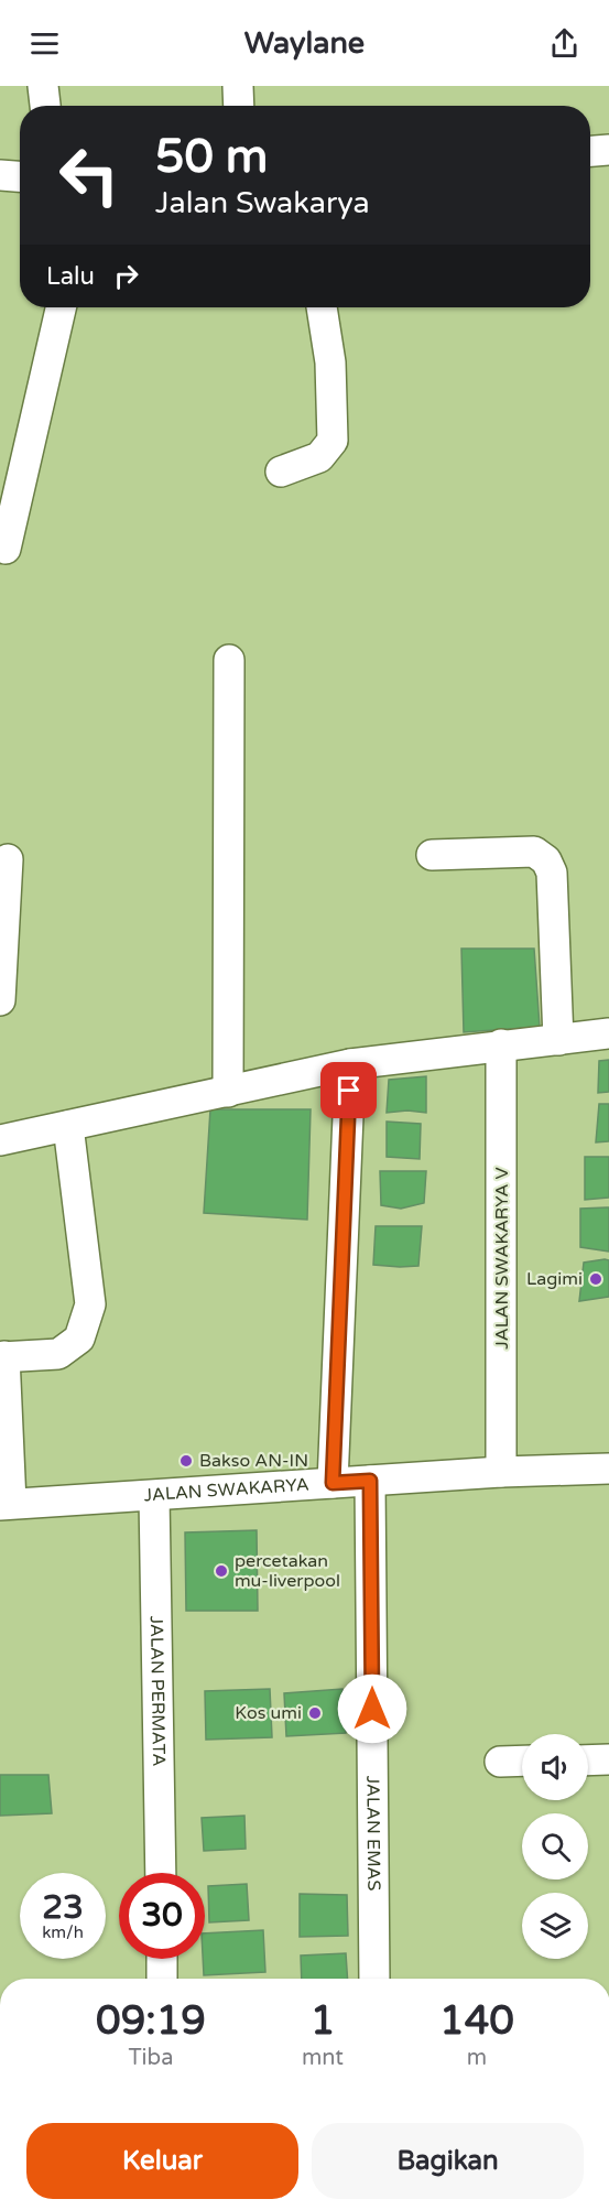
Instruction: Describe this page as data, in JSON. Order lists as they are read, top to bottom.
{
  "streets": {
    "street": [
      "JALAN SWAKARYA V",
      "JALAN SWAKARYA",
      "JALAN PERMATA",
      "JALAN EMAS"
    ]
  },
  "crossings": [
    ["JALAN SWAKARYA V", "JALAN SWAKARYA"],
    ["JALAN SWAKARYA", "JALAN PERMATA"],
    ["JALAN SWAKARYA", "JALAN EMAS"]
  ],
  "places": [
    "Lagimi",
    "Bakso AN-IN",
    "percetakan mu-liverpool",
    "Kos umi"
  ],
  "page": {
    "header": "Waylane",
    "turn": ["50 m", "Jalan Swakarya"],
    "then": "Lalu",
    "speed": "23 km/h",
    "limit": "30",
    "eta": [
      "09:19",
      "Tiba",
      "1",
      "mnt",
      "140",
      "m"
    ],
    "buttons": ["Keluar", "Bagikan"]
  }
}
